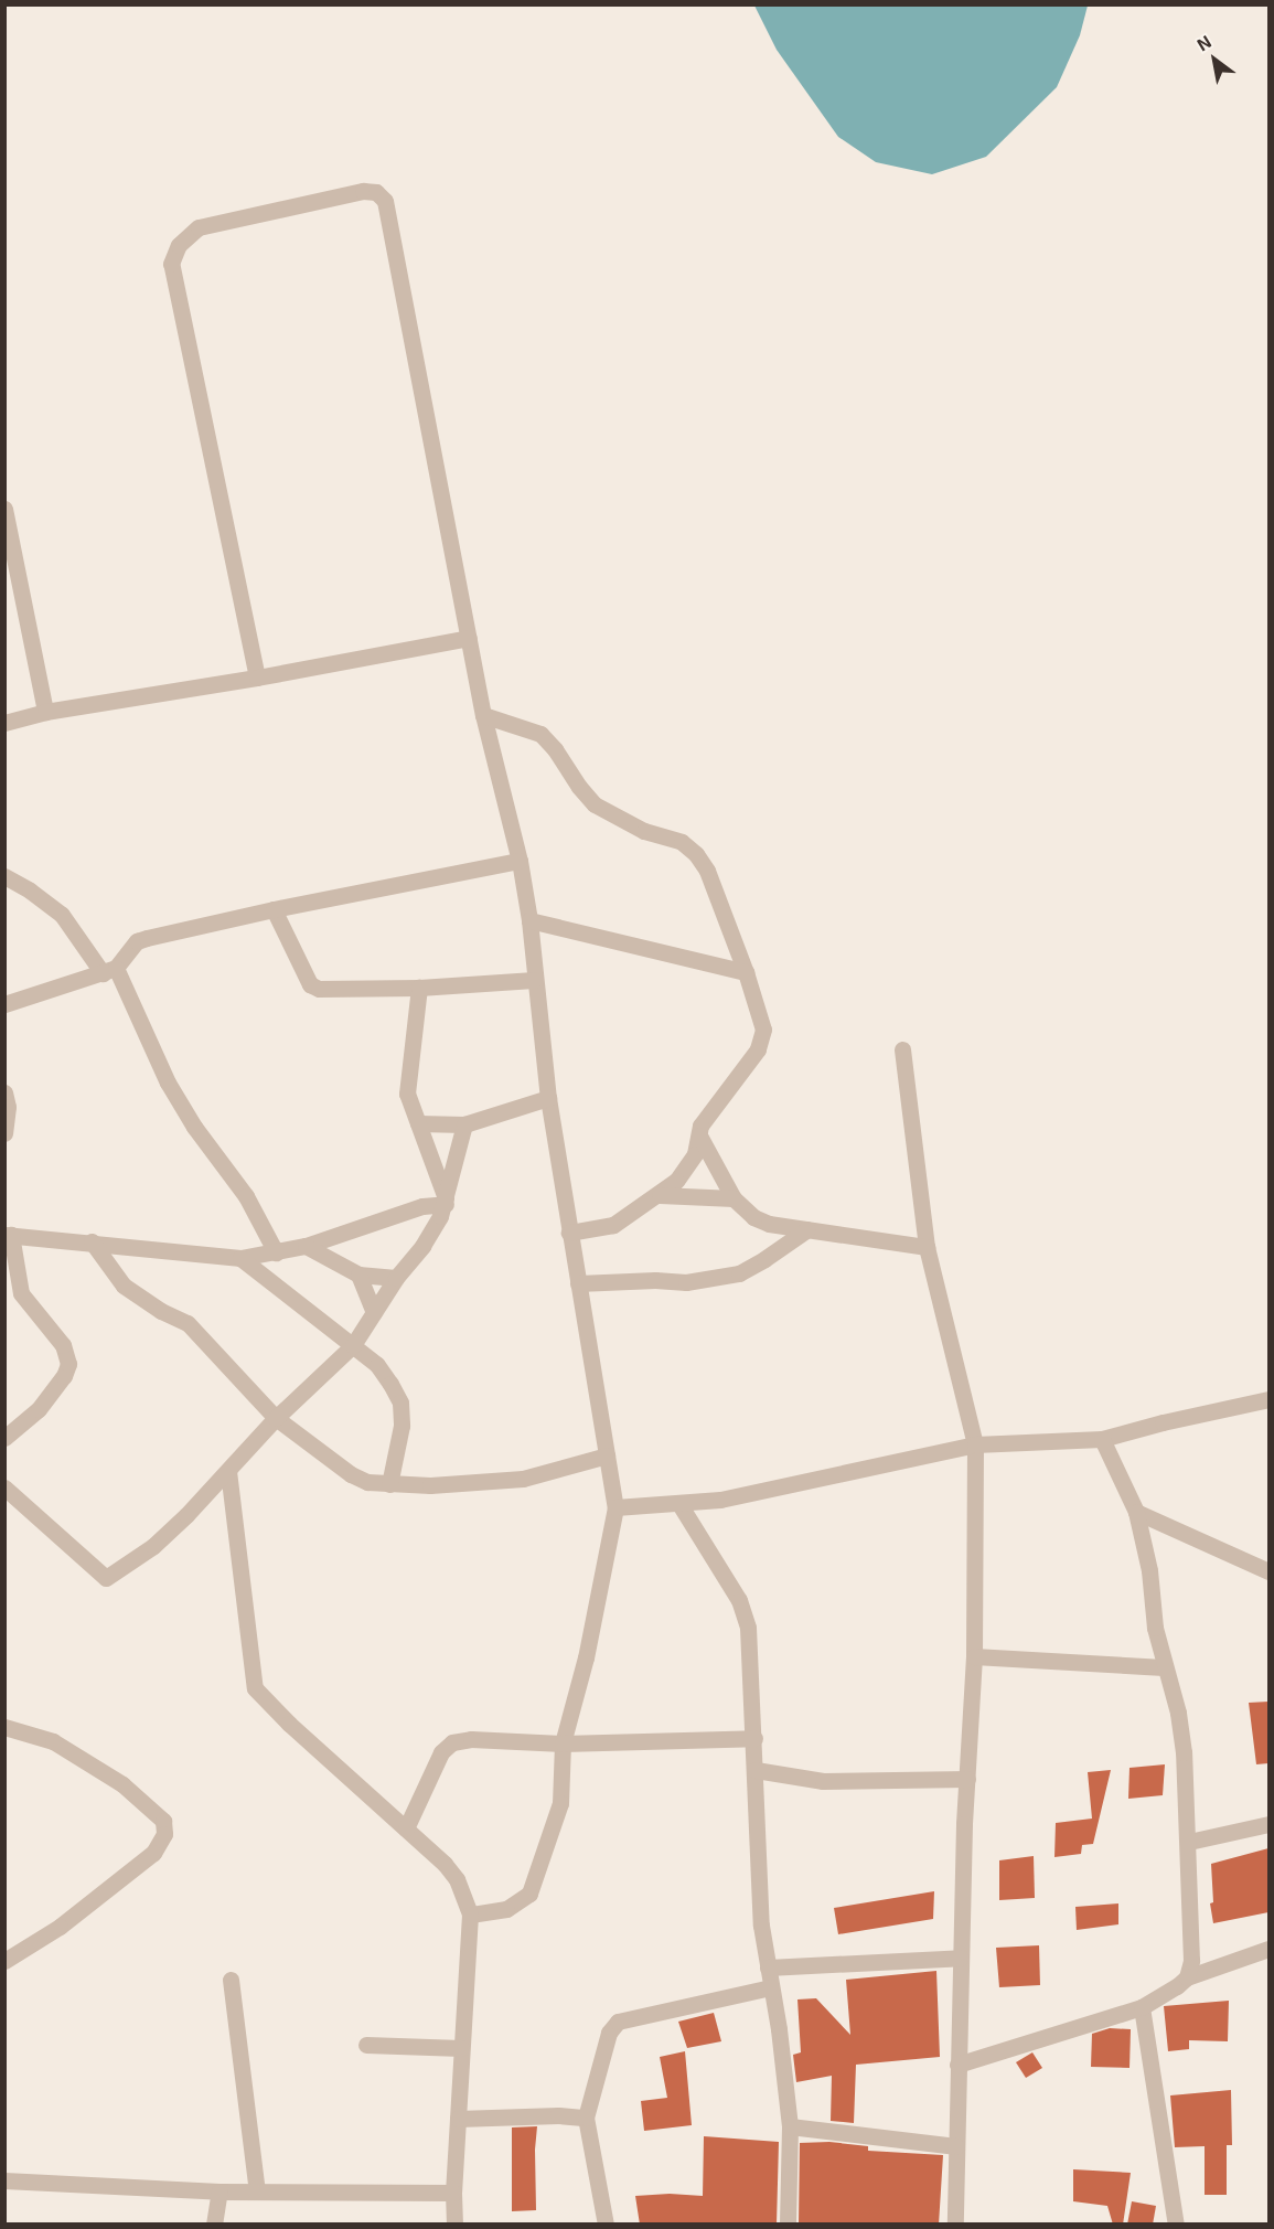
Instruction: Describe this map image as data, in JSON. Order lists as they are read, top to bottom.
{
  "north": "top left"
}
